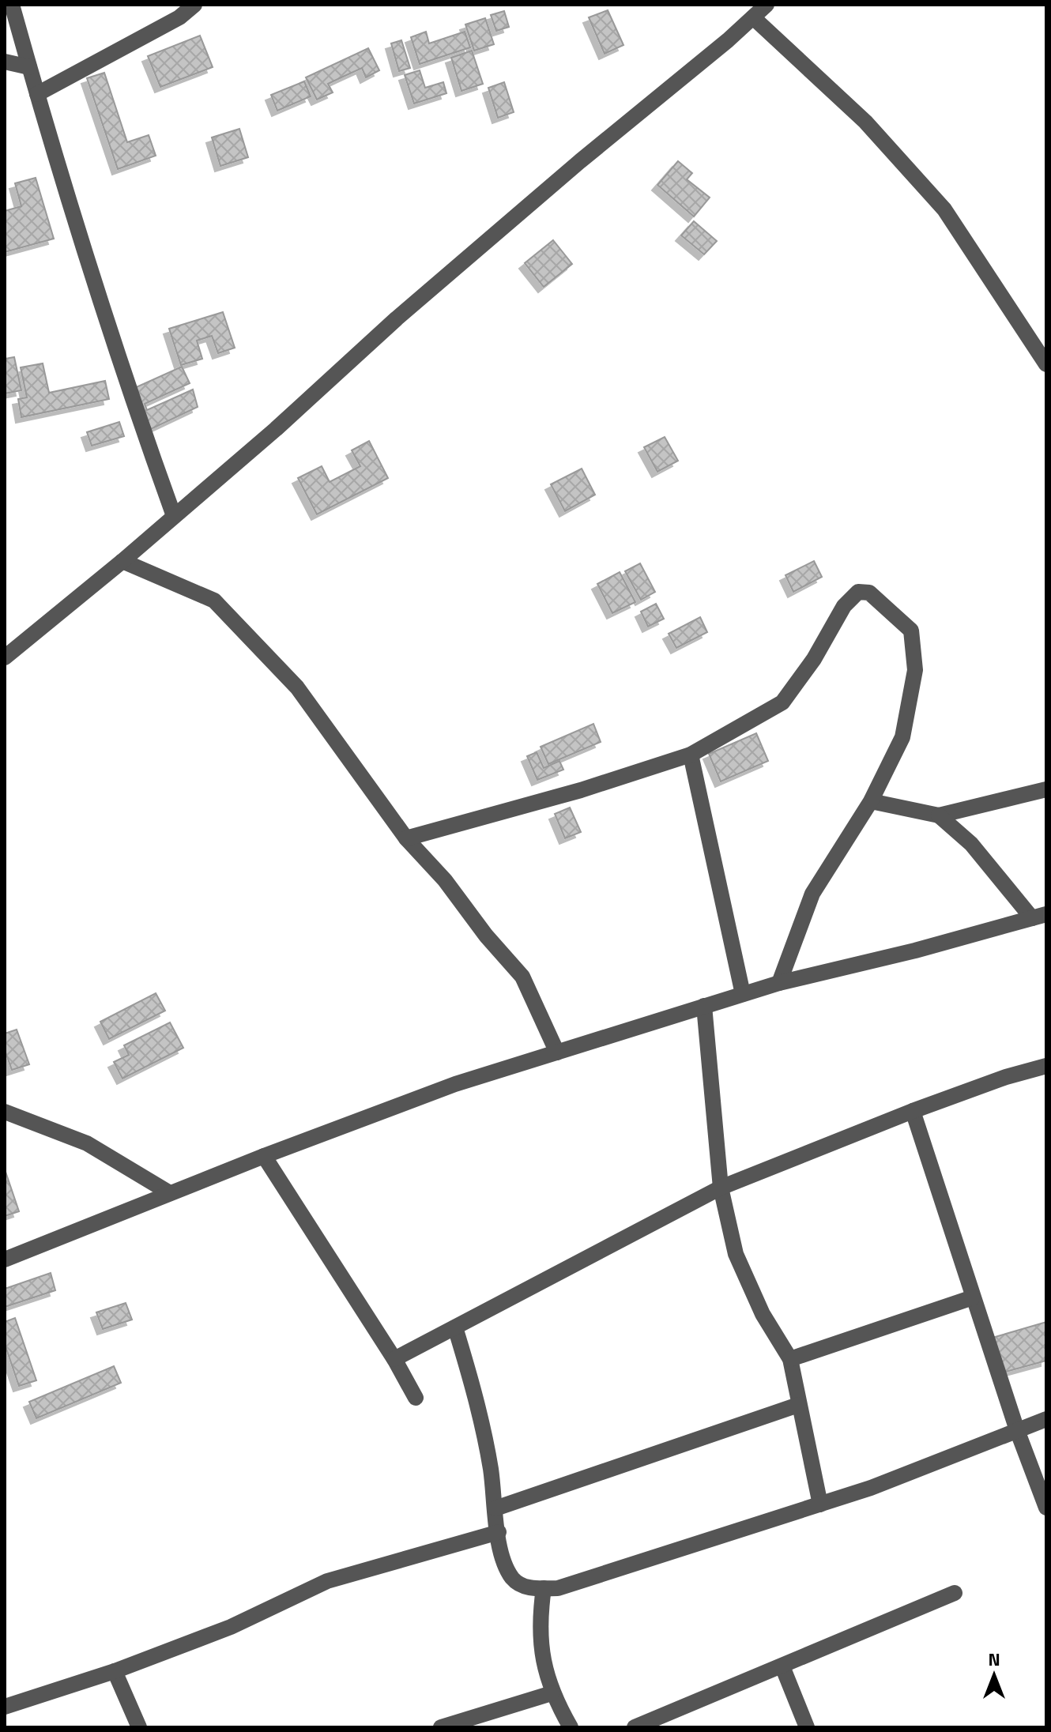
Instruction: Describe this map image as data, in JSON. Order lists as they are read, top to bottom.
{
  "north": "top"
}
